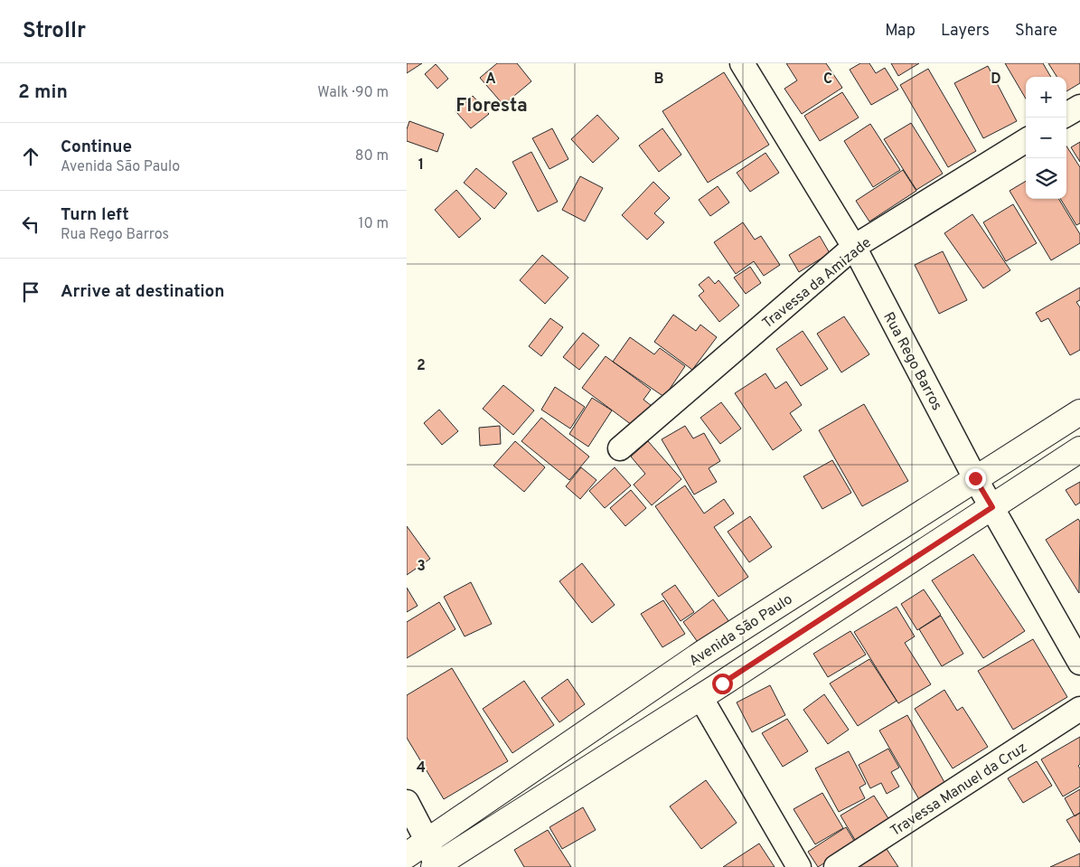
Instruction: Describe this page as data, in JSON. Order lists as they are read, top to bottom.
{
  "streets": {
    "street": [
      "Travessa da Amizade",
      "Rua Rego Barros",
      "Avenida São Paulo",
      "Travessa Manuel da Cruz"
    ]
  },
  "crossings": [
    ["Travessa da Amizade", "Rua Rego Barros"],
    ["Rua Rego Barros", "Avenida São Paulo"]
  ],
  "districts": ["Floresta"],
  "page": {
    "header": "Strollr",
    "nav": ["Map", "Layers", "Share"],
    "heading": ["2 min", "Walk · 90 m"],
    "map_buttons": ["+", "−"],
    "list": [
      ["Continue", "Avenida São Paulo", "80 m"],
      ["Turn left", "Rua Rego Barros", "10 m"],
      "Arrive at destination"
    ]
  },
  "grid": {
    "columns": [
      "A",
      "B",
      "C",
      "D"
    ],
    "rows": [
      "1",
      "2",
      "3",
      "4"
    ]
  }
}
